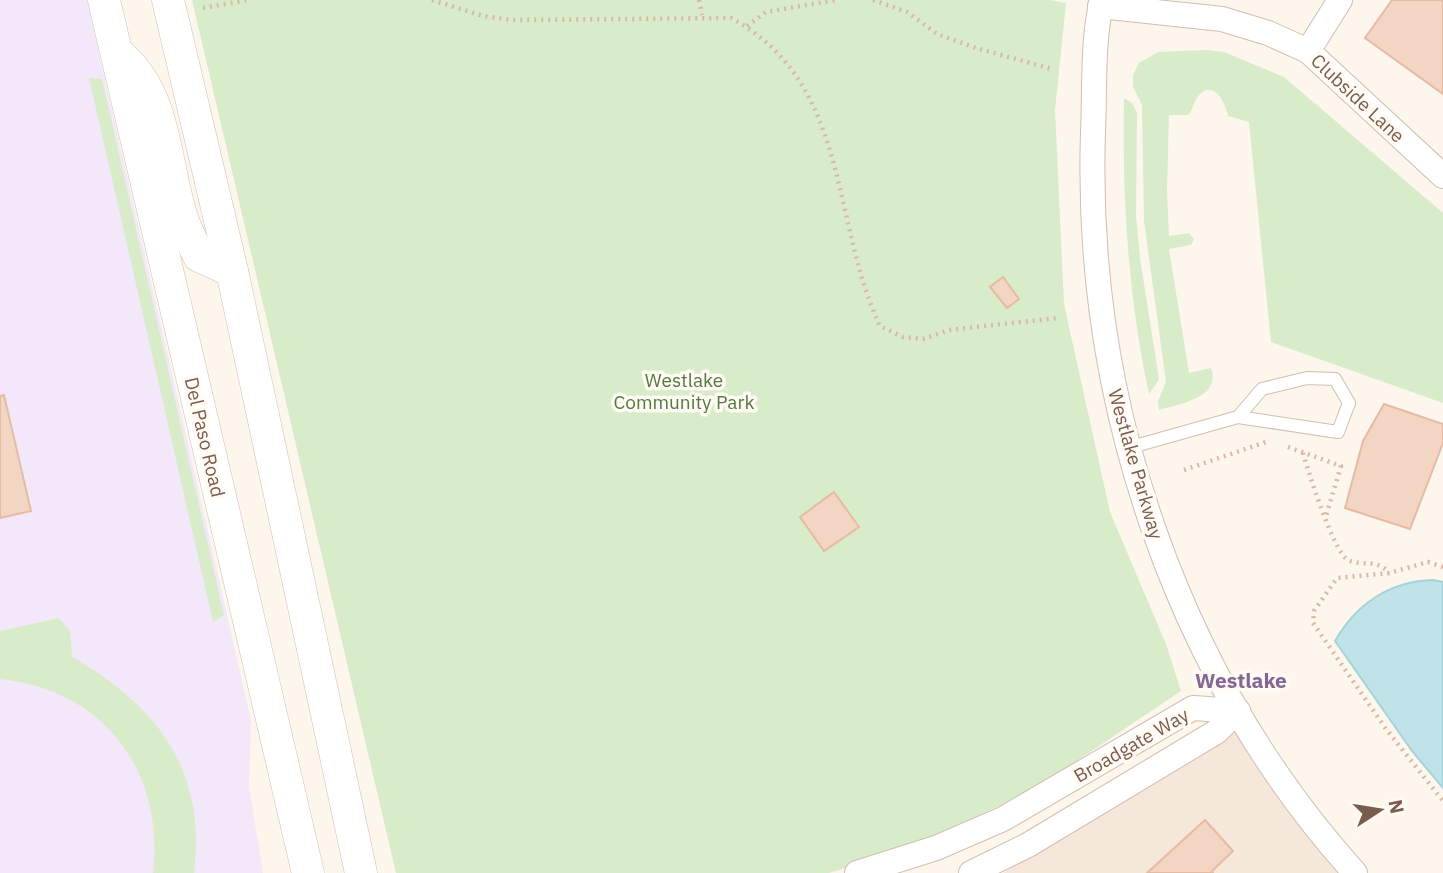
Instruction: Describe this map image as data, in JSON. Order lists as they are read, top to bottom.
{
  "streets": {
    "street": [
      "Clubside Lane",
      "Del Paso Road",
      "Westlake Parkway",
      "Broadgate Way"
    ]
  },
  "crossings": [
    ["Clubside Lane", "Westlake Parkway"],
    ["Westlake Parkway", "Broadgate Way"]
  ],
  "districts": ["Westlake"],
  "parks": ["Westlake Community Park"],
  "north": "right"
}
